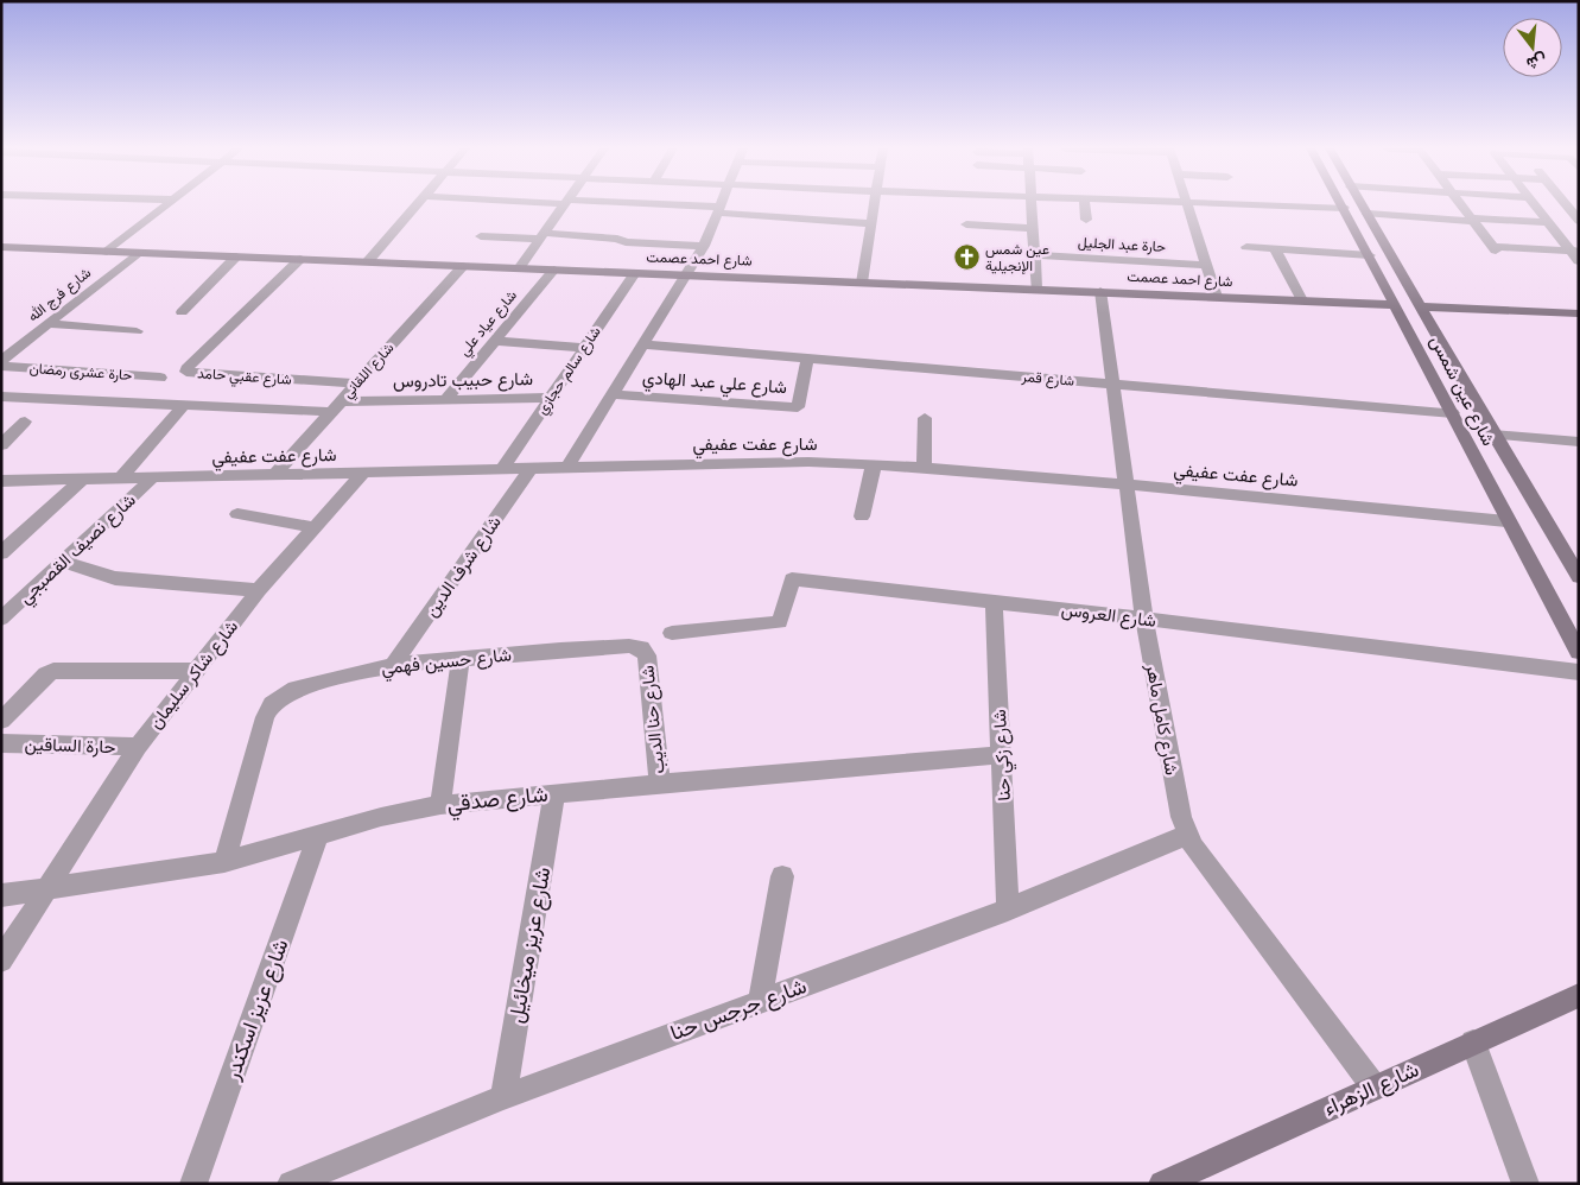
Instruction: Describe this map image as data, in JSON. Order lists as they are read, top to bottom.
{
  "streets": {
    "main road": ["شارع احمد عصمت", "شارع عين شمس", "شارع الزهراء"],
    "street": [
      "حارة عبد الجليل",
      "شارع فرج الله",
      "شارع عياد علي",
      "شارع اللقاني",
      "شارع سالم حجازي",
      "حارة عشرى رمضان",
      "شارع عقبي حامد",
      "شارع قمر",
      "شارع حبيب تادروس",
      "شارع علي عبد الهادي",
      "شارع عفت عفيفي",
      "شارع نصيف القصبجي",
      "شارع شرف الدين",
      "شارع العروس",
      "شارع حسين فهمي",
      "شارع شاكر سليمان",
      "شارع حنا الديب",
      "شارع كامل ماهر",
      "حارة الساقين",
      "شارع زكي حنا",
      "شارع صدقي",
      "شارع عزيز ميخائيل",
      "شارع عزيز اسكندر",
      "شارع جرجس حنا"
    ]
  },
  "crossings": [
    ["شارع احمد عصمت", "شارع فرج الله"],
    ["شارع احمد عصمت", "شارع عياد علي"],
    ["شارع احمد عصمت", "شارع اللقاني"],
    ["شارع احمد عصمت", "شارع سالم حجازي"],
    ["شارع احمد عصمت", "شارع عقبي حامد"],
    ["شارع احمد عصمت", "شارع عين شمس"],
    ["شارع احمد عصمت", "شارع كامل ماهر"],
    ["شارع فرج الله", "حارة عشرى رمضان"],
    ["شارع عياد علي", "شارع حبيب تادروس"],
    ["شارع اللقاني", "شارع عقبي حامد"],
    ["شارع اللقاني", "شارع حبيب تادروس"],
    ["شارع اللقاني", "شارع عفت عفيفي"],
    ["شارع سالم حجازي", "شارع حبيب تادروس"],
    ["شارع سالم حجازي", "شارع عفت عفيفي"],
    ["شارع قمر", "شارع علي عبد الهادي"],
    ["شارع قمر", "شارع عين شمس"],
    ["شارع قمر", "شارع كامل ماهر"],
    ["شارع عين شمس", "شارع عفت عفيفي"],
    ["شارع عفت عفيفي", "شارع نصيف القصبجي"],
    ["شارع عفت عفيفي", "شارع شرف الدين"],
    ["شارع عفت عفيفي", "شارع شاكر سليمان"],
    ["شارع عفت عفيفي", "شارع كامل ماهر"],
    ["شارع شرف الدين", "شارع حسين فهمي"],
    ["شارع العروس", "شارع كامل ماهر"],
    ["شارع العروس", "شارع زكي حنا"],
    ["شارع حسين فهمي", "شارع حنا الديب"],
    ["شارع حسين فهمي", "شارع صدقي"],
    ["شارع شاكر سليمان", "حارة الساقين"],
    ["شارع شاكر سليمان", "شارع صدقي"],
    ["شارع حنا الديب", "شارع صدقي"],
    ["شارع كامل ماهر", "شارع جرجس حنا"],
    ["شارع كامل ماهر", "شارع الزهراء"],
    ["شارع زكي حنا", "شارع صدقي"],
    ["شارع زكي حنا", "شارع جرجس حنا"],
    ["شارع صدقي", "شارع عزيز ميخائيل"],
    ["شارع صدقي", "شارع عزيز اسكندر"],
    ["شارع عزيز ميخائيل", "شارع جرجس حنا"]
  ],
  "places": {
    "church": ["عين شمس الإنجيلية"]
  },
  "north": "bottom"
}
